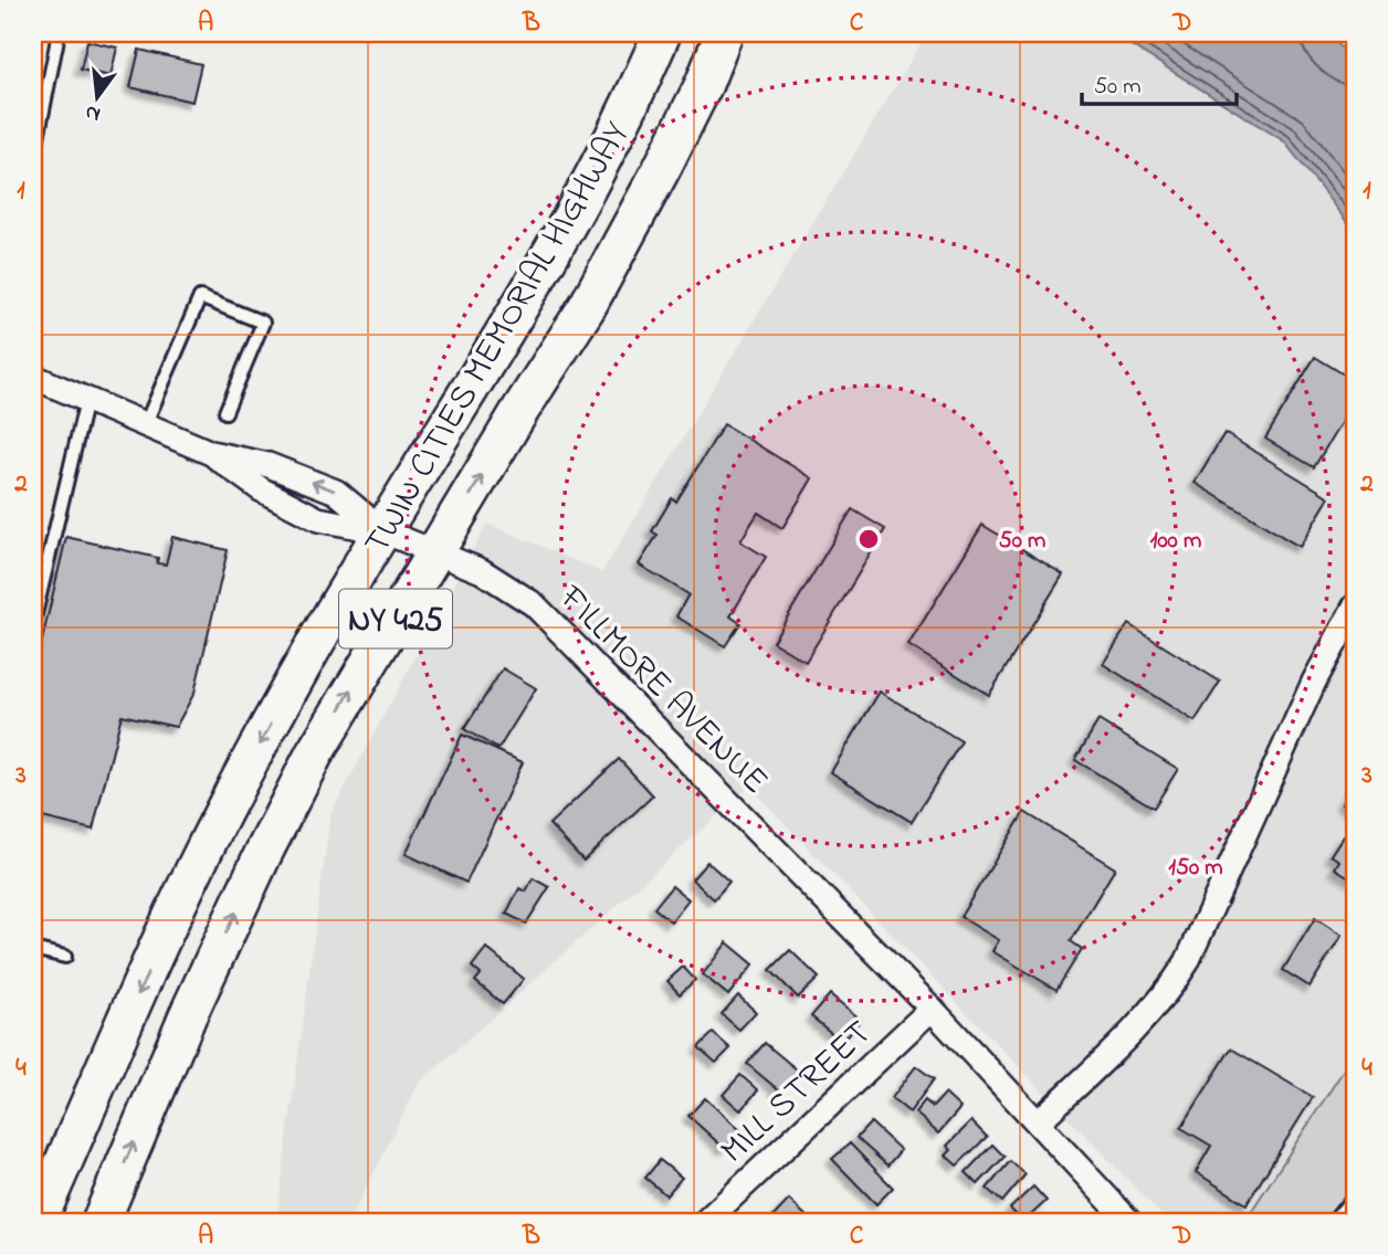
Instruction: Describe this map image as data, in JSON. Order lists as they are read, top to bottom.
{
  "streets": {
    "main road": ["TWIN CITIES MEMORIAL HIGHWAY", "NY 425"],
    "street": ["FILLMORE AVENUE", "MILL STREET"]
  },
  "crossings": [
    ["TWIN CITIES MEMORIAL HIGHWAY", "FILLMORE AVENUE"],
    ["FILLMORE AVENUE", "MILL STREET"]
  ],
  "scale_bar": "50 m",
  "north": "bottom",
  "grid": {
    "columns": [
      "A",
      "B",
      "C",
      "D"
    ],
    "rows": [
      "1",
      "2",
      "3",
      "4"
    ]
  },
  "rings": ["50 m", "100 m", "150 m"]
}
